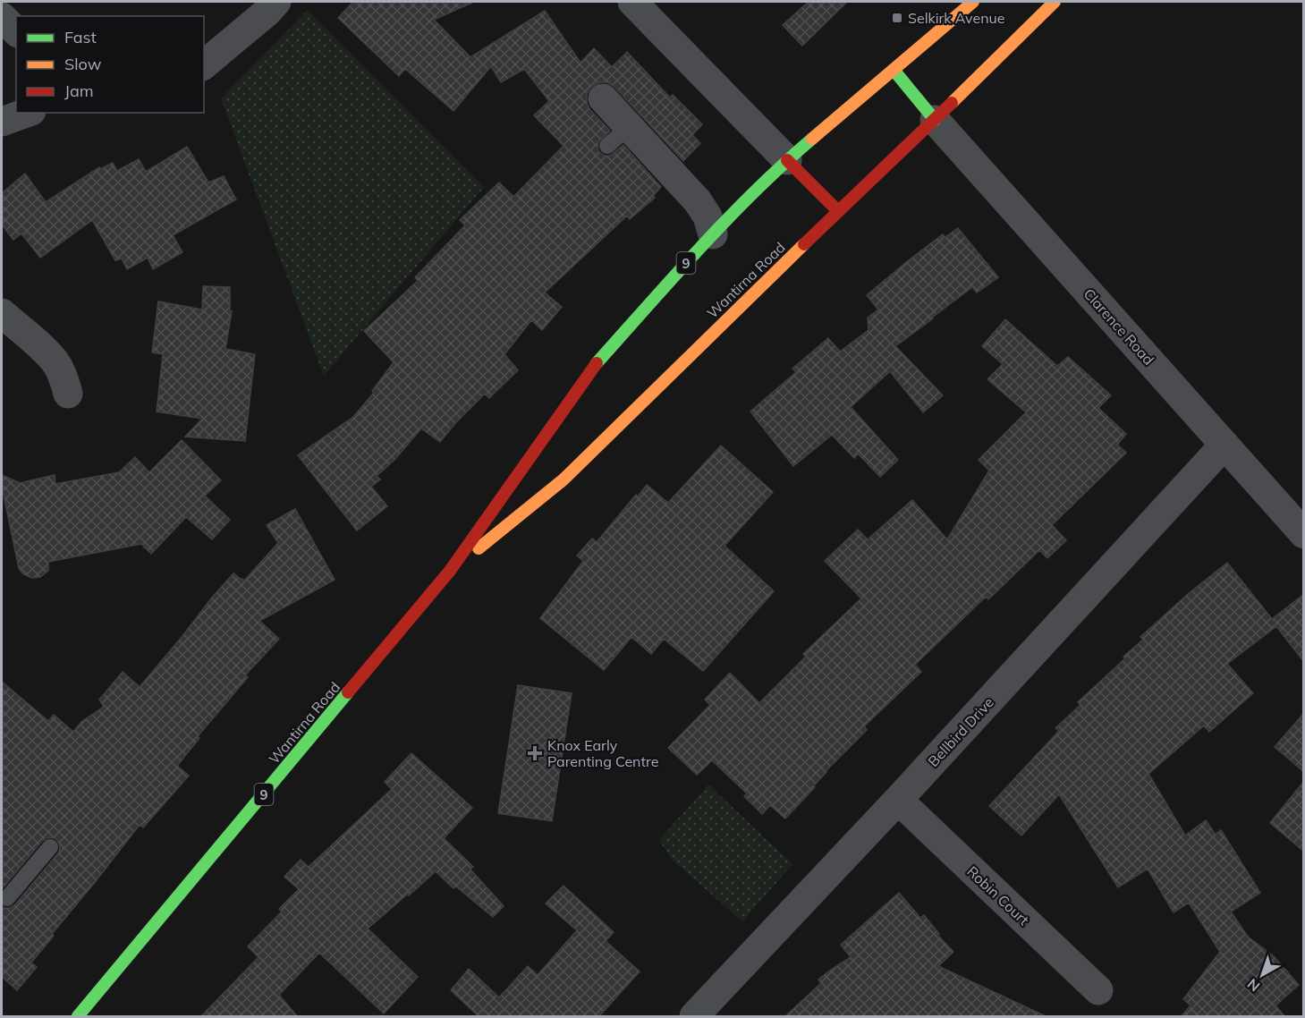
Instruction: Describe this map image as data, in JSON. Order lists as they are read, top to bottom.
{
  "streets": {
    "main road": ["9", "Wantirna Road"],
    "street": ["Clarence Road", "Bellbird Drive", "Robin Court"]
  },
  "crossings": [
    ["Wantirna Road", "Clarence Road"],
    ["Clarence Road", "Bellbird Drive"],
    ["Bellbird Drive", "Robin Court"]
  ],
  "places": {
    "transit": ["Selkirk Avenue"],
    "health": ["Knox Early Parenting Centre"]
  },
  "legend": ["Fast", "Slow", "Jam"],
  "north": "bottom left"
}
